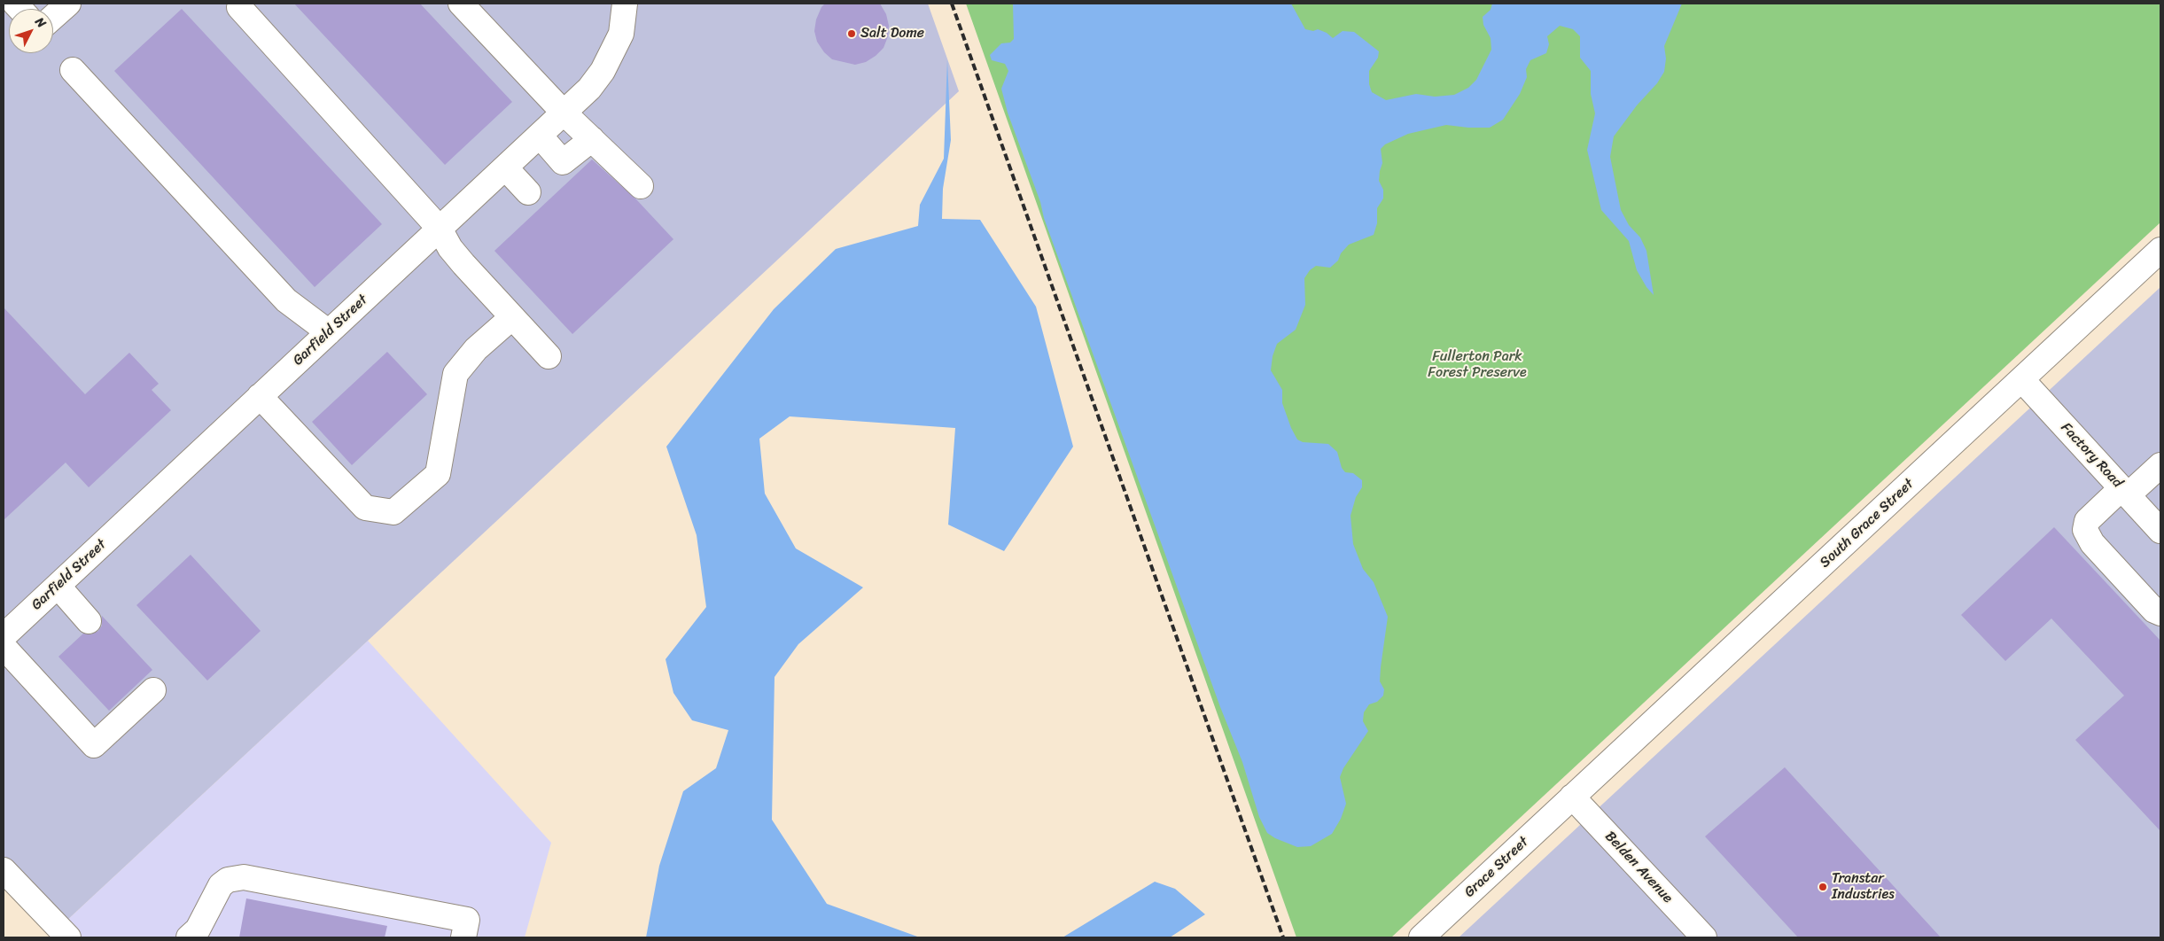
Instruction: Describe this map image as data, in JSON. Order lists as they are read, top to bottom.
{
  "streets": {
    "street": [
      "Garfield Street",
      "Factory Road",
      "South Grace Street",
      "Grace Street",
      "Belden Avenue"
    ]
  },
  "crossings": [
    ["Factory Road", "South Grace Street"],
    ["South Grace Street", "Grace Street"],
    ["South Grace Street", "Belden Avenue"],
    ["Grace Street", "Belden Avenue"]
  ],
  "parks": ["Fullerton Park Forest Preserve"],
  "places": ["Salt Dome", "Transtar Industries"],
  "north": "top right"
}
